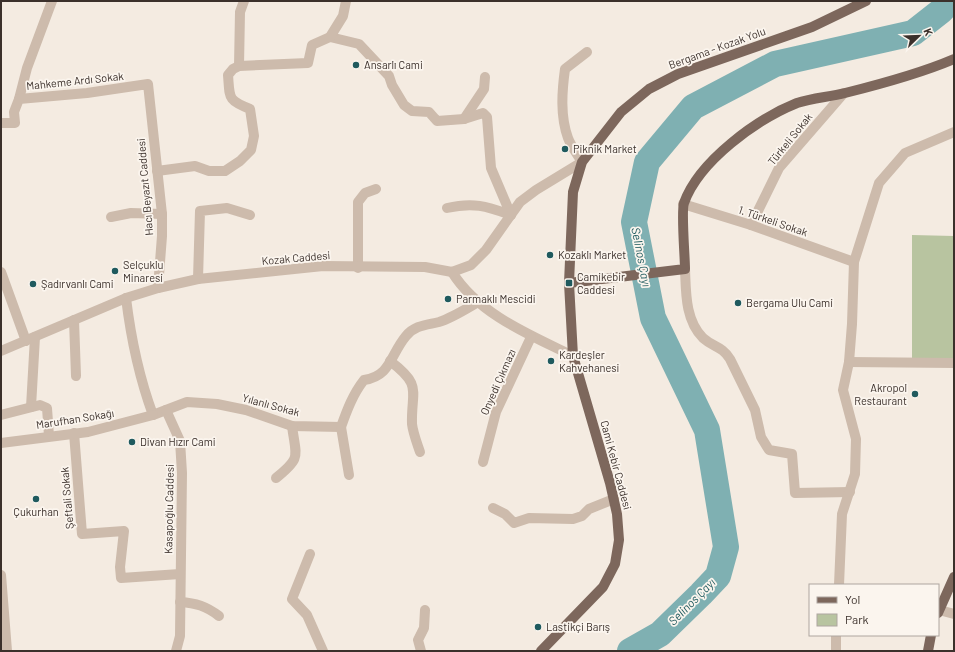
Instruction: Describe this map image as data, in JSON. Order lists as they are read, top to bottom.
{
  "streets": {
    "main road": ["Bergama - Kozak Yolu", "Cami Kebir Caddesi"],
    "street": [
      "Mahkeme Ardı Sokak",
      "Türkeli Sokak",
      "Hacı Beyazıt Caddesi",
      "1. Türkeli Sokak",
      "Kozak Caddesi",
      "Onyedi Çıkmazı",
      "Yılanlı Sokak",
      "Marufhan Sokağı",
      "Şeftali Sokak",
      "Kasapoğlu Caddesi"
    ]
  },
  "crossings": [
    ["Bergama - Kozak Yolu", "Cami Kebir Caddesi"],
    ["Mahkeme Ardı Sokak", "Hacı Beyazıt Caddesi"],
    ["Türkeli Sokak", "1. Türkeli Sokak"],
    ["Hacı Beyazıt Caddesi", "Kozak Caddesi"],
    ["Yılanlı Sokak", "Kasapoğlu Caddesi"],
    ["Marufhan Sokağı", "Şeftali Sokak"],
    ["Şeftali Sokak", "Kasapoğlu Caddesi"]
  ],
  "water": ["Selinos Çayı"],
  "places": {
    "other": [
      "Ansarlı Cami",
      "Piknik Market",
      "Kozaklı Market",
      "Selçuklu Minaresi",
      "Şadırvanlı Cami",
      "Parmaklı Mescidi",
      "Bergama Ulu Cami",
      "Kardeşler Kahvehanesi",
      "Akropol Restaurant",
      "Divan Hızır Cami",
      "Çukurhan",
      "Lastikçi Barış"
    ],
    "transit": ["Camikebir Caddesi"]
  },
  "legend": ["Yol", "Park"],
  "north": "top right"
}
